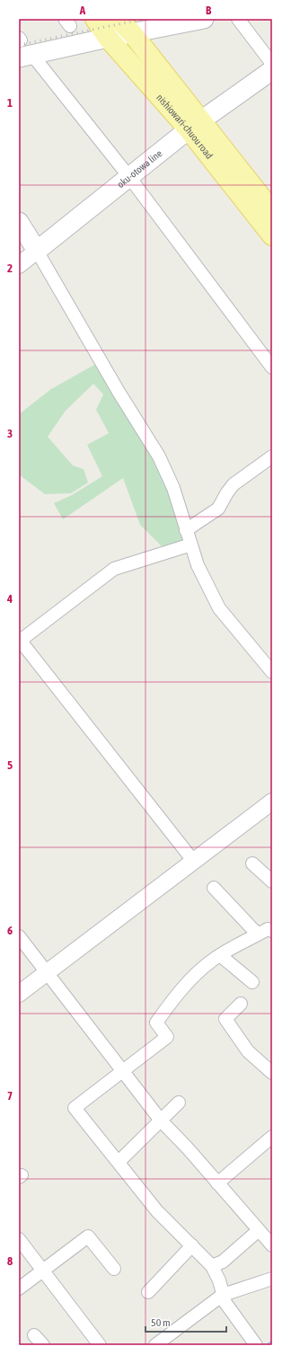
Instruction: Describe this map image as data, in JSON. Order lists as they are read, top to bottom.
{
  "streets": {
    "main road": ["nishiowari-chuou road", "oku-otowa line"]
  },
  "crossings": [
    ["nishiowari-chuou road", "oku-otowa line"]
  ],
  "scale_bar": "50 m",
  "grid": {
    "columns": ["A", "B"],
    "rows": [
      "1",
      "2",
      "3",
      "4",
      "5",
      "6",
      "7",
      "8"
    ]
  }
}
